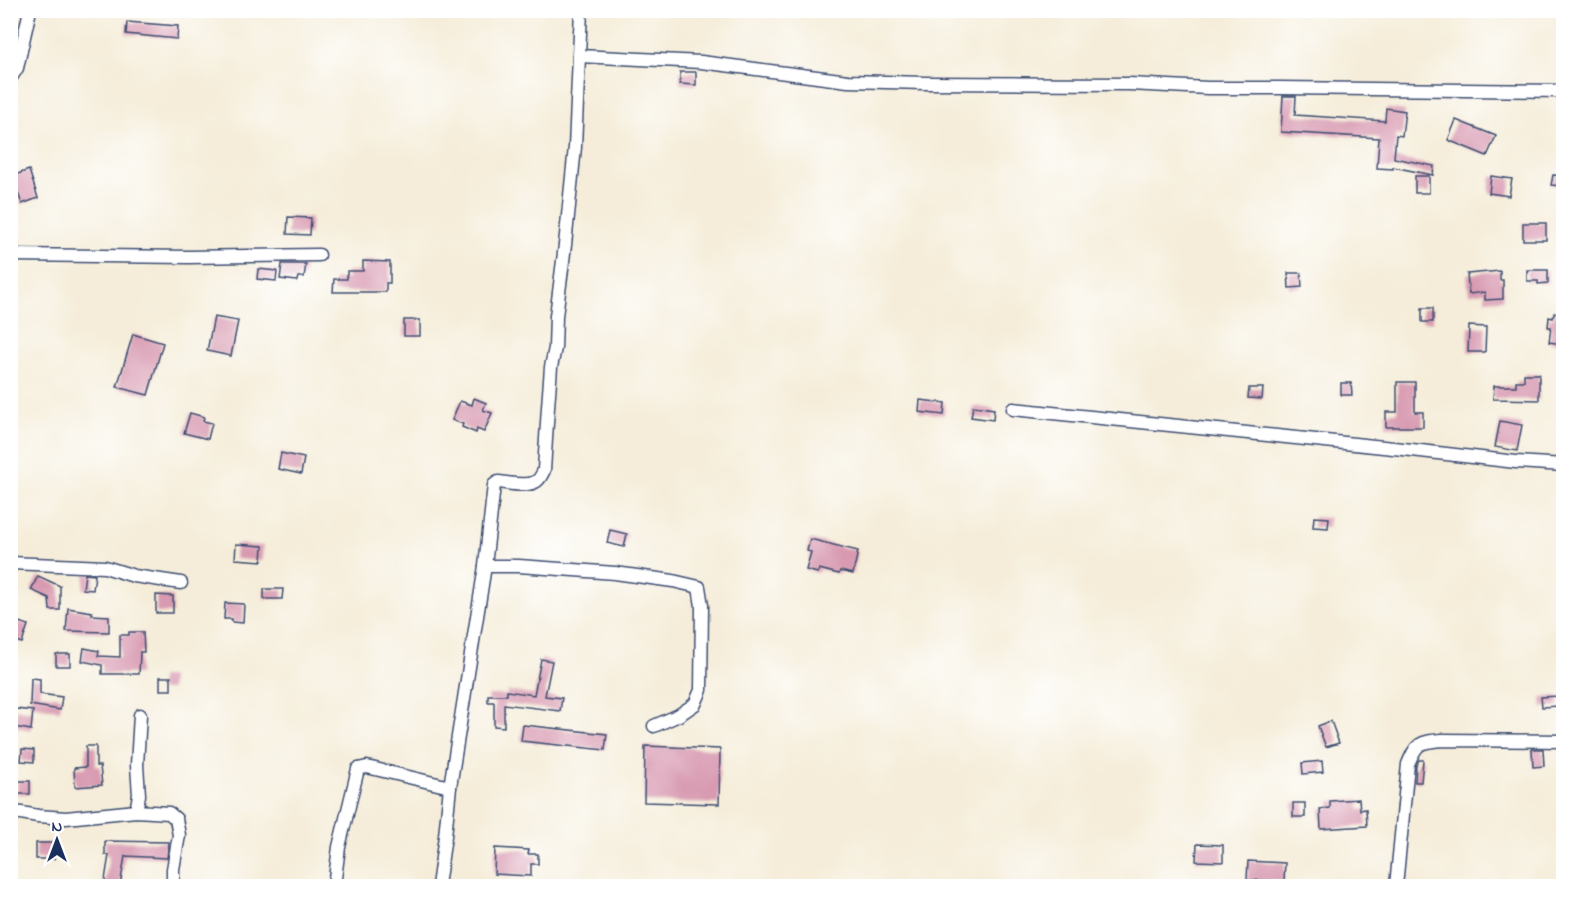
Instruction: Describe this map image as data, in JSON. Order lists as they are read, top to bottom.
{
  "north": "top"
}
